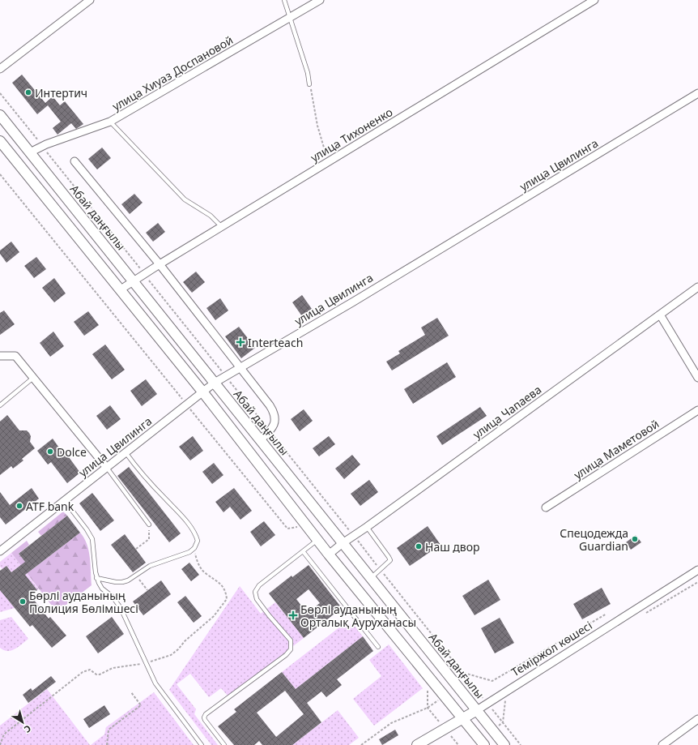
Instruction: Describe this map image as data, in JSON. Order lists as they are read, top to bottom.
{
  "streets": {
    "street": [
      "улица Хиуаз Доспановой",
      "улица Тихоненко",
      "улица Цвилинга",
      "Абай даңғылы",
      "улица Чапаева",
      "улица Маметовой",
      "Теміржол көшесі"
    ]
  },
  "crossings": [
    ["улица Хиуаз Доспановой", "Абай даңғылы"],
    ["улица Тихоненко", "Абай даңғылы"],
    ["улица Цвилинга", "Абай даңғылы"],
    ["Абай даңғылы", "улица Чапаева"],
    ["Абай даңғылы", "Теміржол көшесі"]
  ],
  "places": {
    "other": [
      "Интертич",
      "Dolce",
      "ATF bank",
      "Спецодежда Guardian",
      "Наш двор",
      "Бөрлі ауданының Полиция Бөлімшесі"
    ],
    "health": ["Interteach", "Бөрлі ауданының Орталық Ауруханасы"]
  },
  "north": "bottom right"
}
